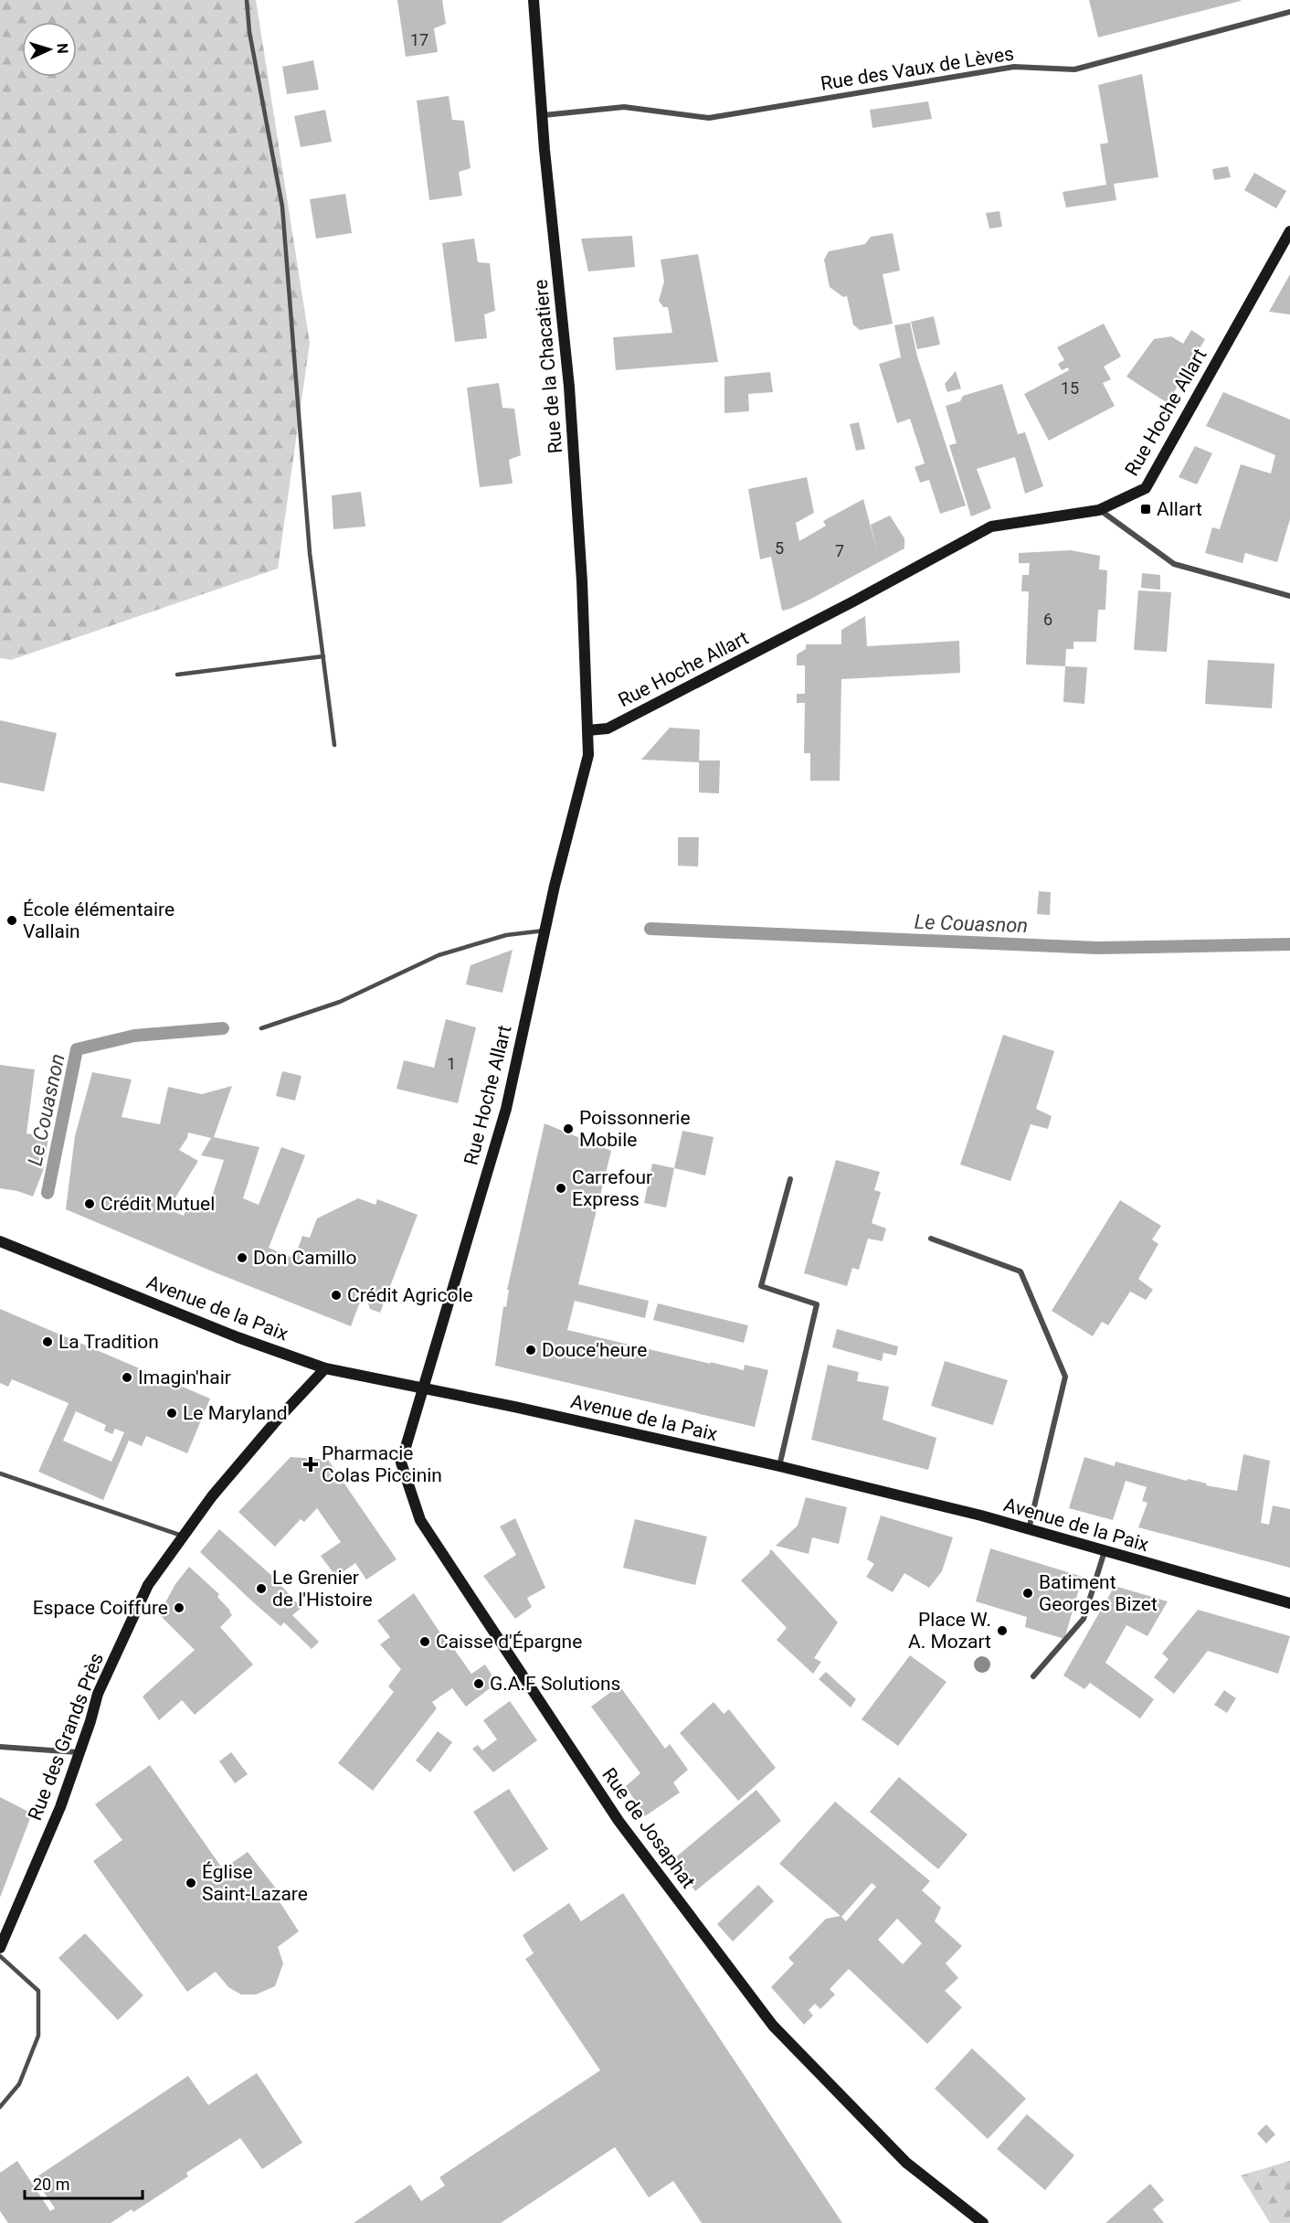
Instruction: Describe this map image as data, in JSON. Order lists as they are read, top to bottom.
{
  "streets": {
    "street": [
      "Rue des Vaux de Lèves",
      "Rue de la Chacatiere",
      "Rue Hoche Allart",
      "Avenue de la Paix",
      "Rue des Grands Près",
      "Rue de Josaphat"
    ]
  },
  "crossings": [
    ["Rue des Vaux de Lèves", "Rue de la Chacatiere"],
    ["Rue de la Chacatiere", "Rue Hoche Allart"],
    ["Rue Hoche Allart", "Avenue de la Paix"],
    ["Rue Hoche Allart", "Rue de Josaphat"],
    ["Avenue de la Paix", "Rue des Grands Près"],
    ["Avenue de la Paix", "Rue de Josaphat"]
  ],
  "water": ["Le Couasnon"],
  "places": {
    "transit": ["Allart"],
    "other": [
      "École élémentaire Vallain",
      "Poissonnerie Mobile",
      "Carrefour Express",
      "Crédit Mutuel",
      "Don Camillo",
      "Crédit Agricole",
      "La Tradition",
      "Douce'heure",
      "Imagin'hair",
      "Le Maryland",
      "Le Grenier de l'Histoire",
      "Batiment Georges Bizet",
      "Espace Coiffure",
      "Place W. A. Mozart",
      "Caisse d'Épargne",
      "G.A.F Solutions",
      "Église Saint-Lazare"
    ],
    "health": ["Pharmacie Colas Piccinin"]
  },
  "house_numbers": [
    "17",
    "15",
    "5",
    "7",
    "6",
    "1"
  ],
  "scale_bar": "20 m",
  "north": "right"
}
